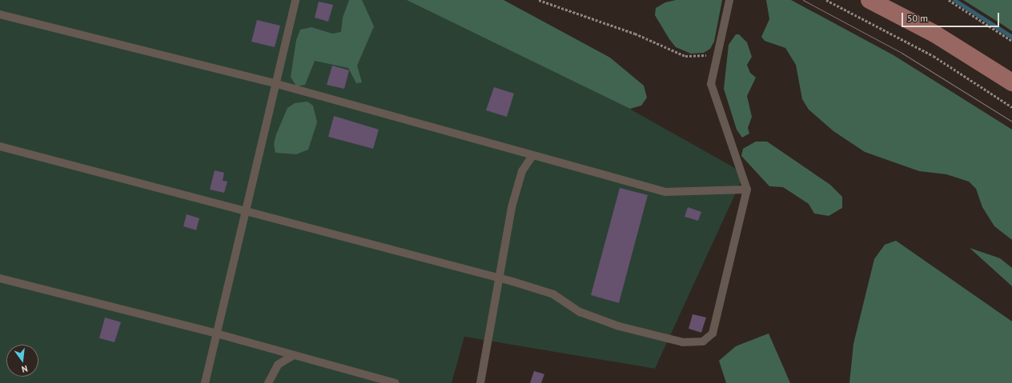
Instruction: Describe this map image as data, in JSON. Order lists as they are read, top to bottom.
{
  "scale_bar": "50 m",
  "north": "bottom"
}
